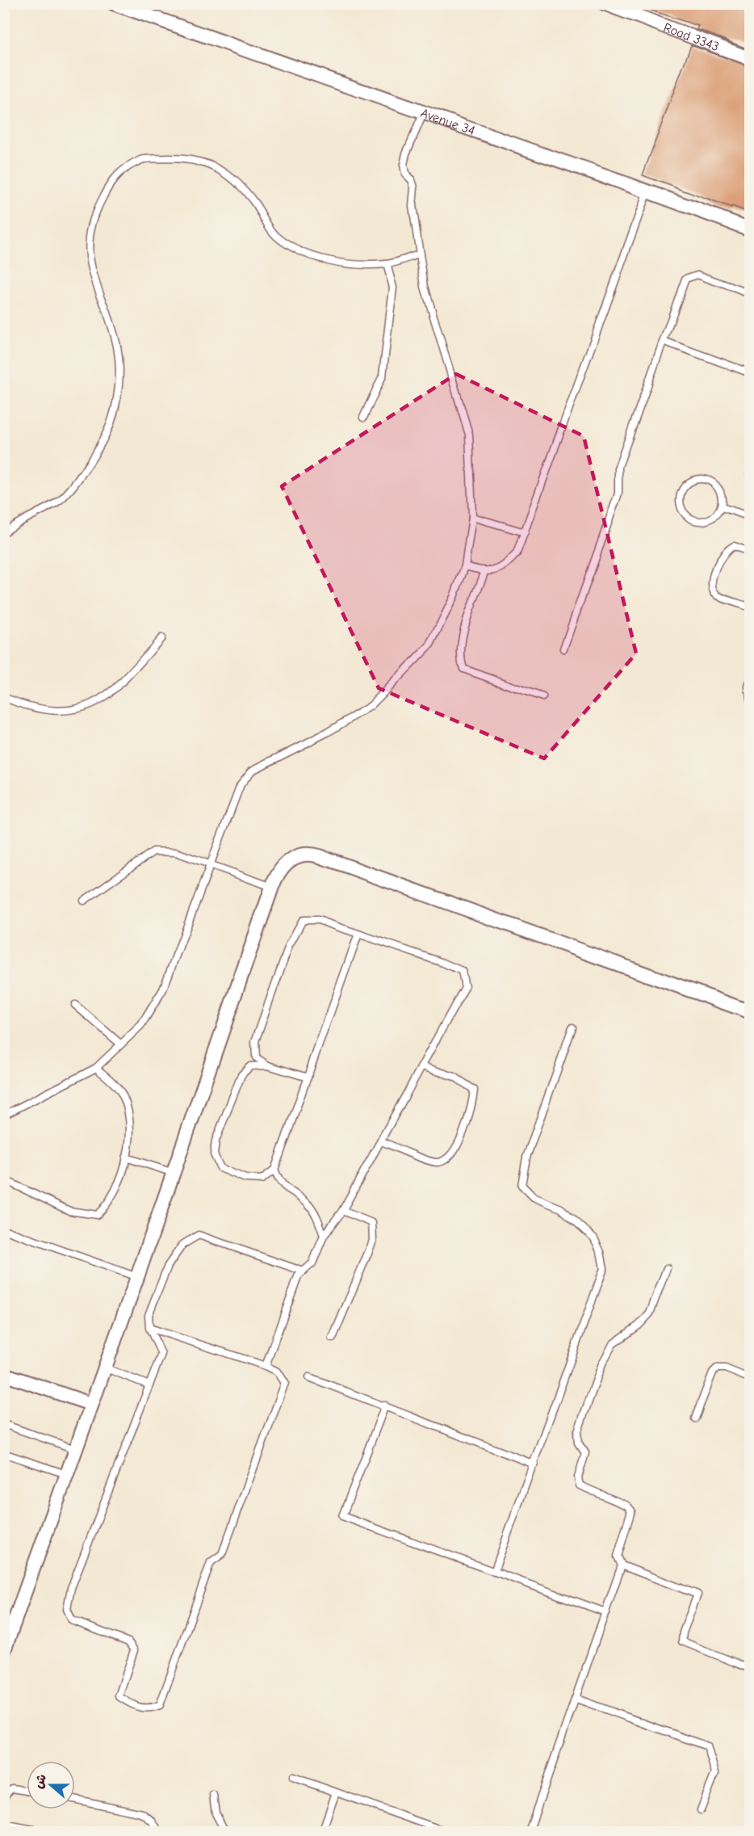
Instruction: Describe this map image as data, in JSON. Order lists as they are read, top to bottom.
{
  "streets": {
    "street": ["Road 3343", "Avenue 34"]
  },
  "north": "left"
}
